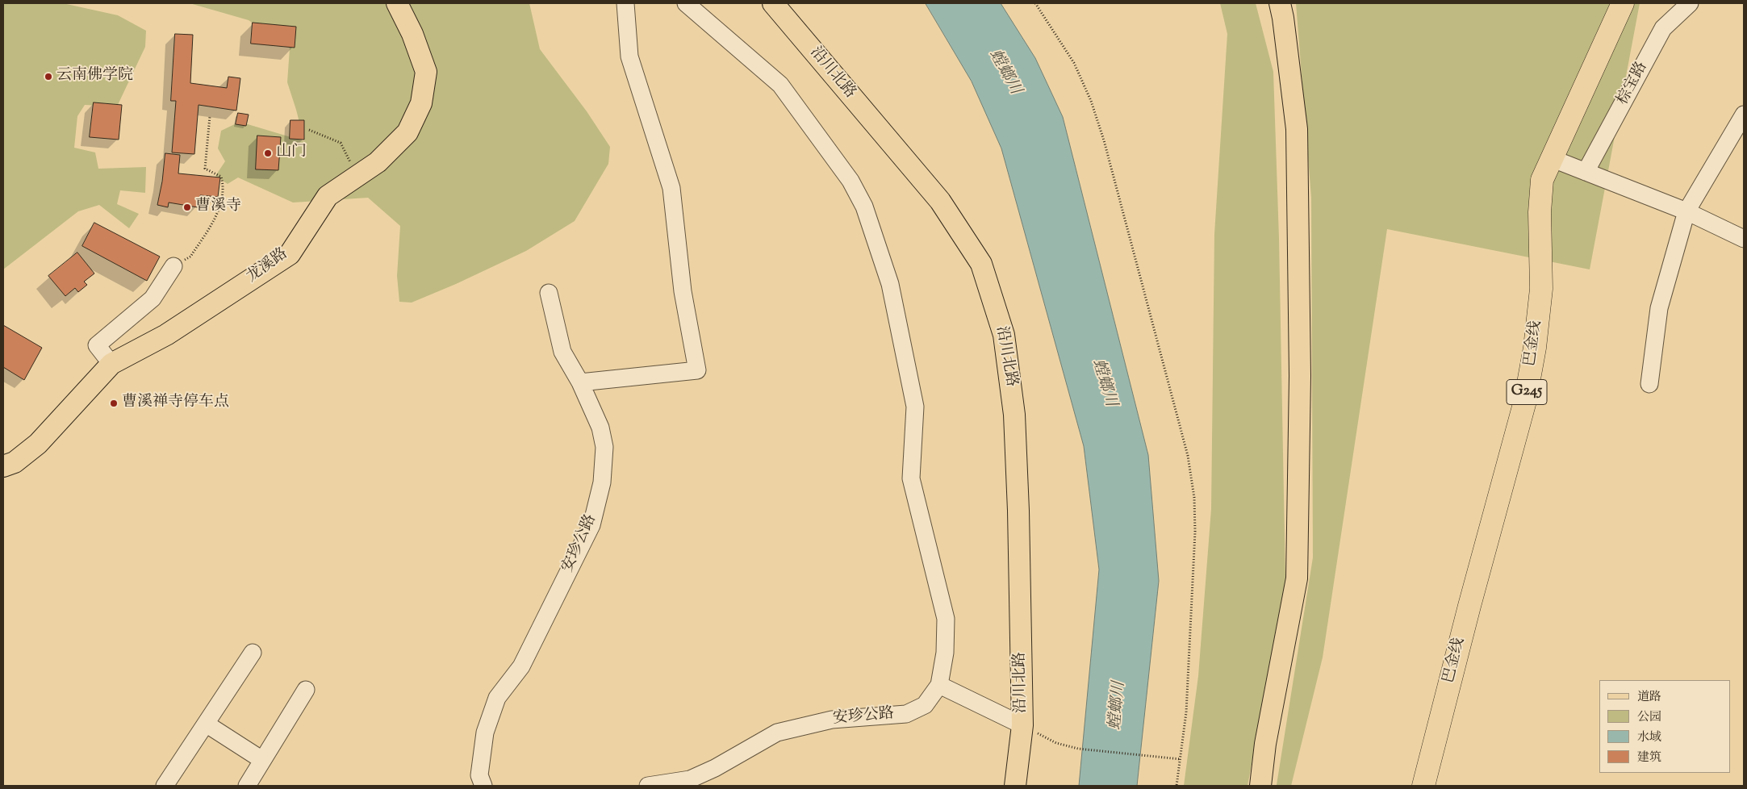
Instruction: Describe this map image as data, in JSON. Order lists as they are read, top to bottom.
{
  "streets": {
    "highway": ["巴金线", "G245"],
    "main road": ["沿川北路", "龙溪路"],
    "street": ["棕宝路", "安珍公路"]
  },
  "water": ["螳螂川"],
  "places": [
    "云南佛学院",
    "山门",
    "曹溪寺",
    "曹溪禅寺停车点"
  ],
  "legend": [
    "道路",
    "公园",
    "水域",
    "建筑"
  ]
}
